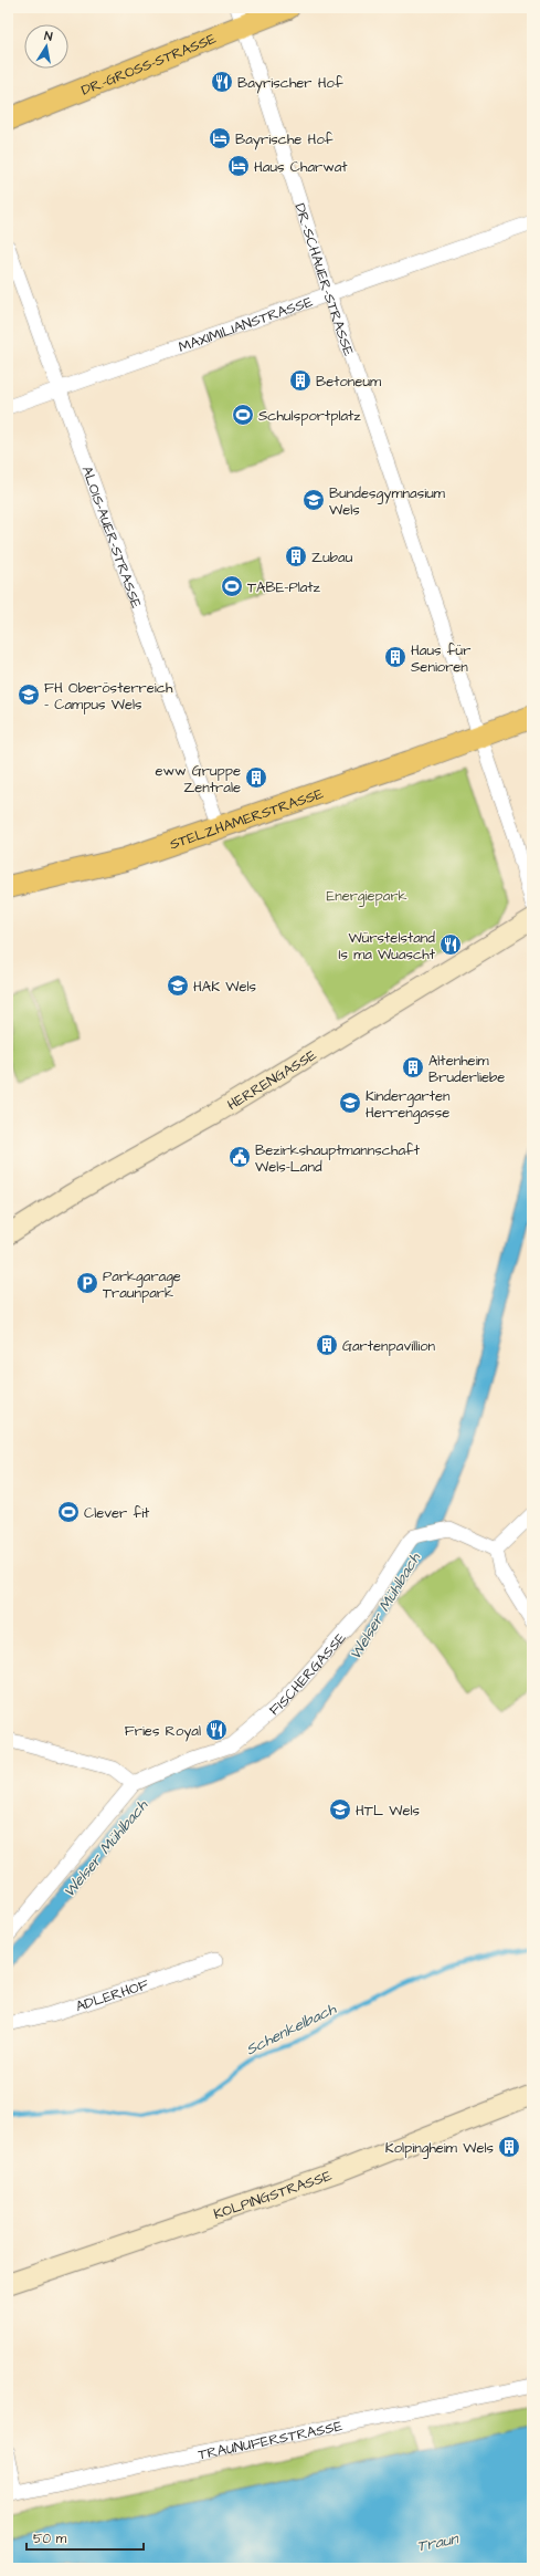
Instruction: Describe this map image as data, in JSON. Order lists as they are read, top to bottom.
{
  "streets": {
    "main road": ["DR.-GROSS-STRASSE", "STELZHAMERSTRASSE"],
    "street": [
      "DR.-SCHAUER-STRASSE",
      "MAXIMILIANSTRASSE",
      "ALOIS-AUER-STRASSE",
      "HERRENGASSE",
      "FISCHERGASSE",
      "ADLERHOF",
      "KOLPINGSTRASSE",
      "TRAUNUFERSTRASSE"
    ]
  },
  "crossings": [
    ["DR.-GROSS-STRASSE", "DR.-SCHAUER-STRASSE"],
    ["DR.-SCHAUER-STRASSE", "MAXIMILIANSTRASSE"],
    ["DR.-SCHAUER-STRASSE", "STELZHAMERSTRASSE"],
    ["MAXIMILIANSTRASSE", "ALOIS-AUER-STRASSE"],
    ["ALOIS-AUER-STRASSE", "STELZHAMERSTRASSE"]
  ],
  "water": ["Welser Mühlbach", "Schenkelbach", "Traun"],
  "parks": ["Energiepark"],
  "places": {
    "restaurant": ["Bayrischer Hof", "Würstelstand Is ma Wuascht", "Fries Royal"],
    "hotel": ["Bayrische Hof", "Haus Charwat"],
    "building": [
      "Betoneum",
      "Zubau",
      "Haus für Senioren",
      "eww Gruppe Zentrale",
      "Altenheim Bruderliebe",
      "Gartenpavillion",
      "Kolpingheim Wels"
    ],
    "sports": ["Schulsportplatz", "TABE-Platz", "Clever fit"],
    "school or university": [
      "Bundesgymnasium Wels",
      "FH Oberösterreich – Campus Wels",
      "HAK Wels",
      "Kindergarten Herrengasse",
      "HTL Wels"
    ],
    "public building": ["Bezirkshauptmannschaft Wels-Land"],
    "parking": ["Parkgarage Traunpark"]
  },
  "scale_bar": "50 m",
  "north": "top"
}
